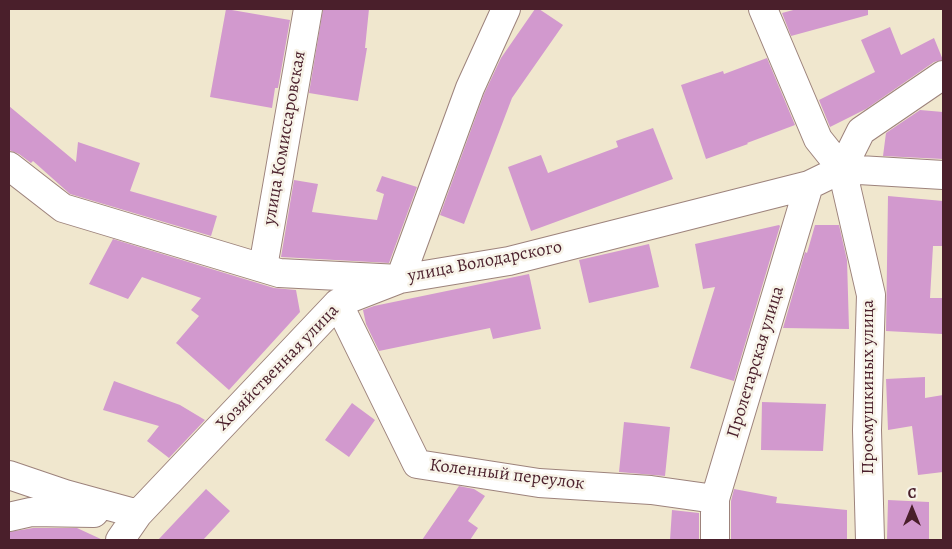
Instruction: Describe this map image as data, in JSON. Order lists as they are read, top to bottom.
{
  "streets": {
    "street": [
      "улица Комиссаровская",
      "улица Володарского",
      "Пролетарская улица",
      "Хозяйственная улица",
      "Просмушкиных улица",
      "Коленный переулок"
    ]
  },
  "crossings": [
    ["улица Комиссаровская", "улица Володарского"],
    ["улица Володарского", "Пролетарская улица"],
    ["улица Володарского", "Хозяйственная улица"],
    ["улица Володарского", "Просмушкиных улица"],
    ["Пролетарская улица", "Коленный переулок"],
    ["Хозяйственная улица", "Коленный переулок"]
  ],
  "north": "top"
}
